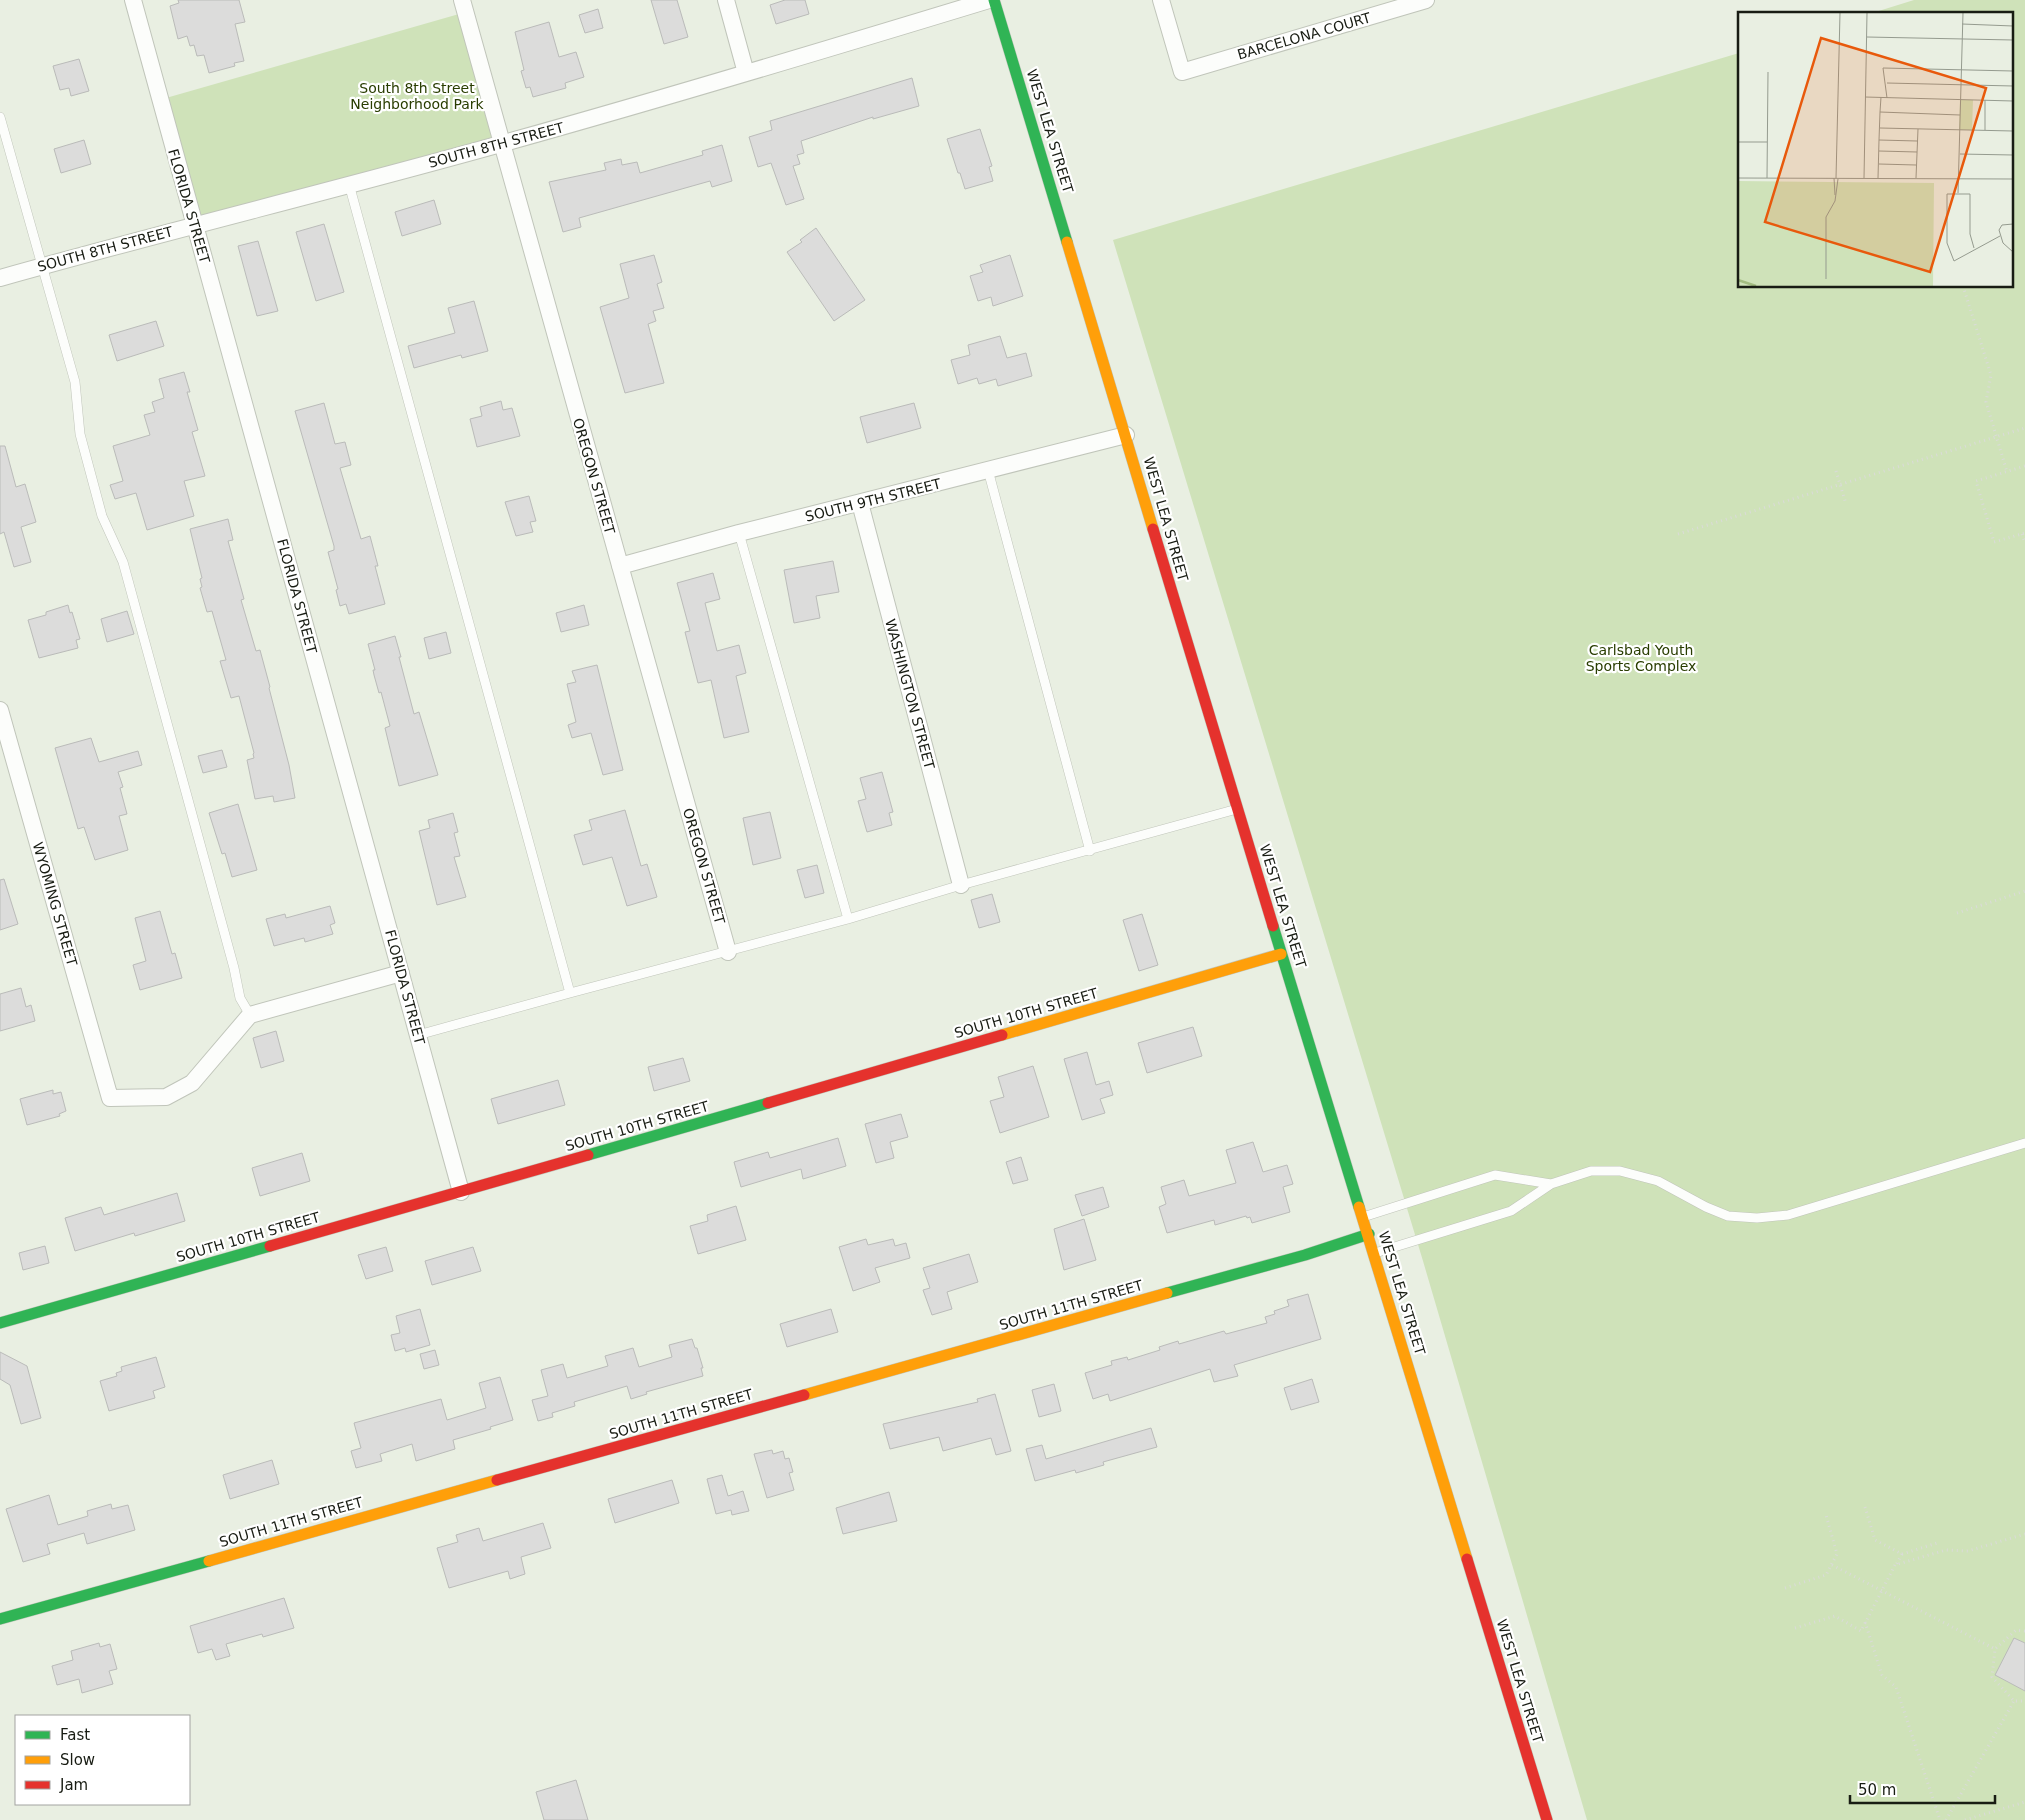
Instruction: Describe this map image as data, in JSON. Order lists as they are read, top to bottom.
{
  "streets": {
    "street": [
      "BARCELONA COURT",
      "WEST LEA STREET",
      "SOUTH 8TH STREET",
      "FLORIDA STREET",
      "OREGON STREET",
      "SOUTH 9TH STREET",
      "WASHINGTON STREET",
      "WYOMING STREET",
      "SOUTH 10TH STREET",
      "SOUTH 11TH STREET"
    ]
  },
  "crossings": [
    ["WEST LEA STREET", "SOUTH 9TH STREET"],
    ["WEST LEA STREET", "SOUTH 10TH STREET"],
    ["WEST LEA STREET", "SOUTH 11TH STREET"],
    ["SOUTH 8TH STREET", "FLORIDA STREET"],
    ["SOUTH 8TH STREET", "OREGON STREET"],
    ["FLORIDA STREET", "SOUTH 10TH STREET"],
    ["OREGON STREET", "SOUTH 9TH STREET"],
    ["SOUTH 9TH STREET", "WASHINGTON STREET"]
  ],
  "parks": ["South 8th Street Neighborhood Park", "Carlsbad Youth Sports Complex"],
  "legend": ["Fast", "Slow", "Jam"],
  "scale_bar": "50 m"
}
